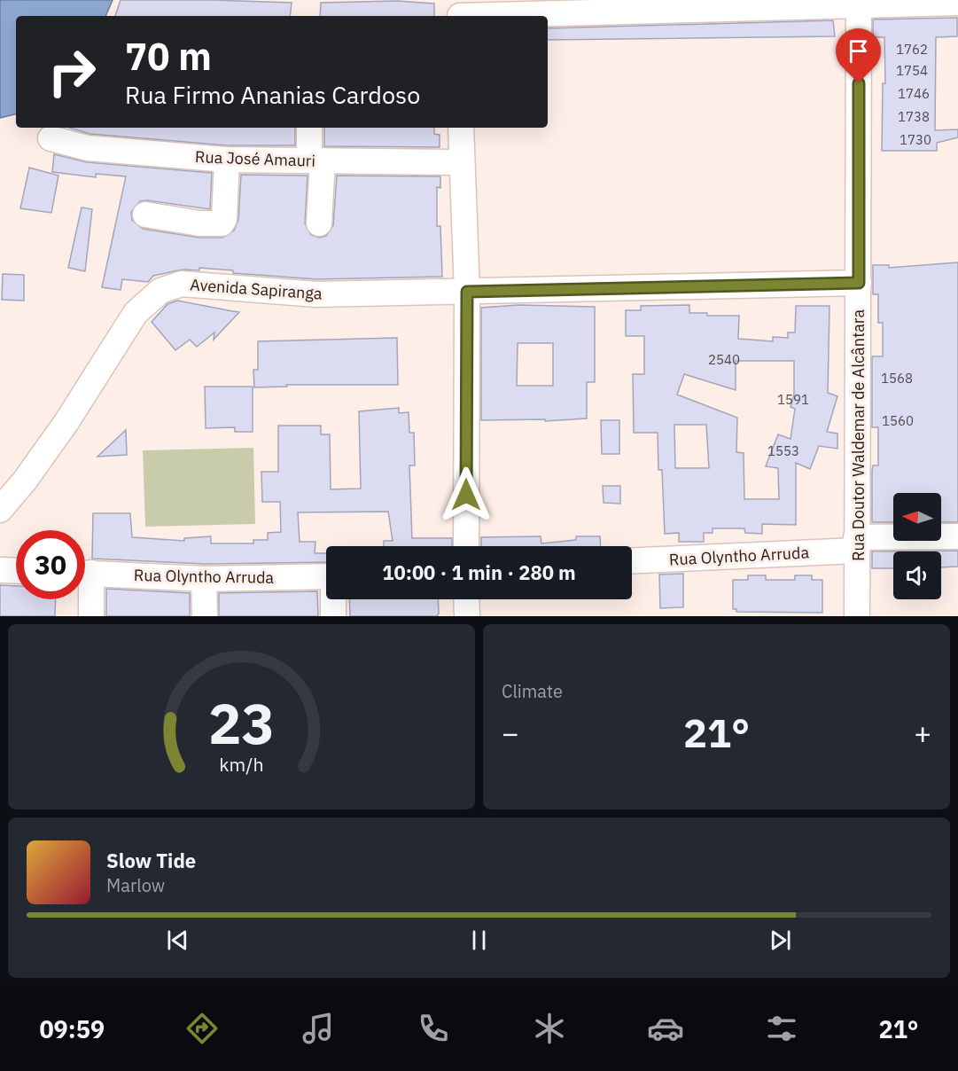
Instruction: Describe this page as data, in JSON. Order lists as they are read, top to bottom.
{
  "streets": {
    "street": [
      "Rua José Amauri",
      "Avenida Sapiranga",
      "Rua Doutor Waldemar de Alcântara",
      "Rua Olyntho Arruda"
    ]
  },
  "crossings": [
    ["Avenida Sapiranga", "Rua Doutor Waldemar de Alcântara"],
    ["Rua Doutor Waldemar de Alcântara", "Rua Olyntho Arruda"]
  ],
  "house_numbers": [
    "1762",
    "1754",
    "1746",
    "1738",
    "1730",
    "2540",
    "1568",
    "1591",
    "1560",
    "1553"
  ],
  "north": "left",
  "page": {
    "turn": ["70 m", "Rua Firmo Ananias Cardoso"],
    "limit": "30",
    "trip": "10:00 · 1 min · 280 m",
    "tile": "Climate",
    "heat": ["−", "21°", "+"],
    "song": ["Slow Tide", "Marlow"],
    "tabs": ["09:59", "21°"],
    "gauge": ["23", "km/h"]
  }
}
